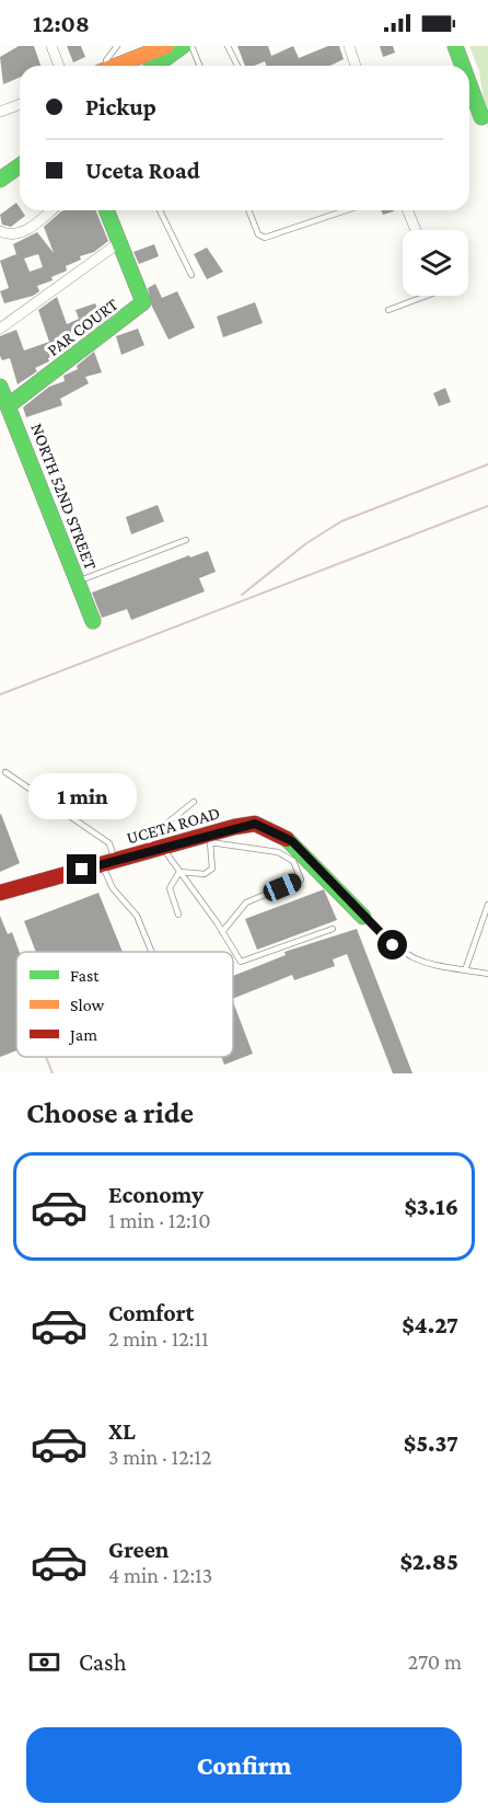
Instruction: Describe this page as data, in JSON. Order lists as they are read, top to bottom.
{
  "streets": {
    "street": ["PAR COURT", "NORTH 52ND STREET", "UCETA ROAD"]
  },
  "crossings": [
    ["PAR COURT", "NORTH 52ND STREET"]
  ],
  "legend": ["Fast", "Slow", "Jam"],
  "page": {
    "status": "12:08",
    "banner": ["Pickup", "Uceta Road"],
    "bubble": "1 min",
    "heading": "Choose a ride",
    "list": [
      {
        "name": "Economy",
        "note": "1 min · 12:10",
        "value": "$3.16"
      },
      {
        "name": "Comfort",
        "note": "2 min · 12:11",
        "value": "$4.27"
      },
      {
        "name": "XL",
        "note": "3 min · 12:12",
        "value": "$5.37"
      },
      {
        "name": "Green",
        "note": "4 min · 12:13",
        "value": "$2.85"
      }
    ],
    "pay": ["Cash", "270 m"],
    "buttons": "Confirm"
  }
}
